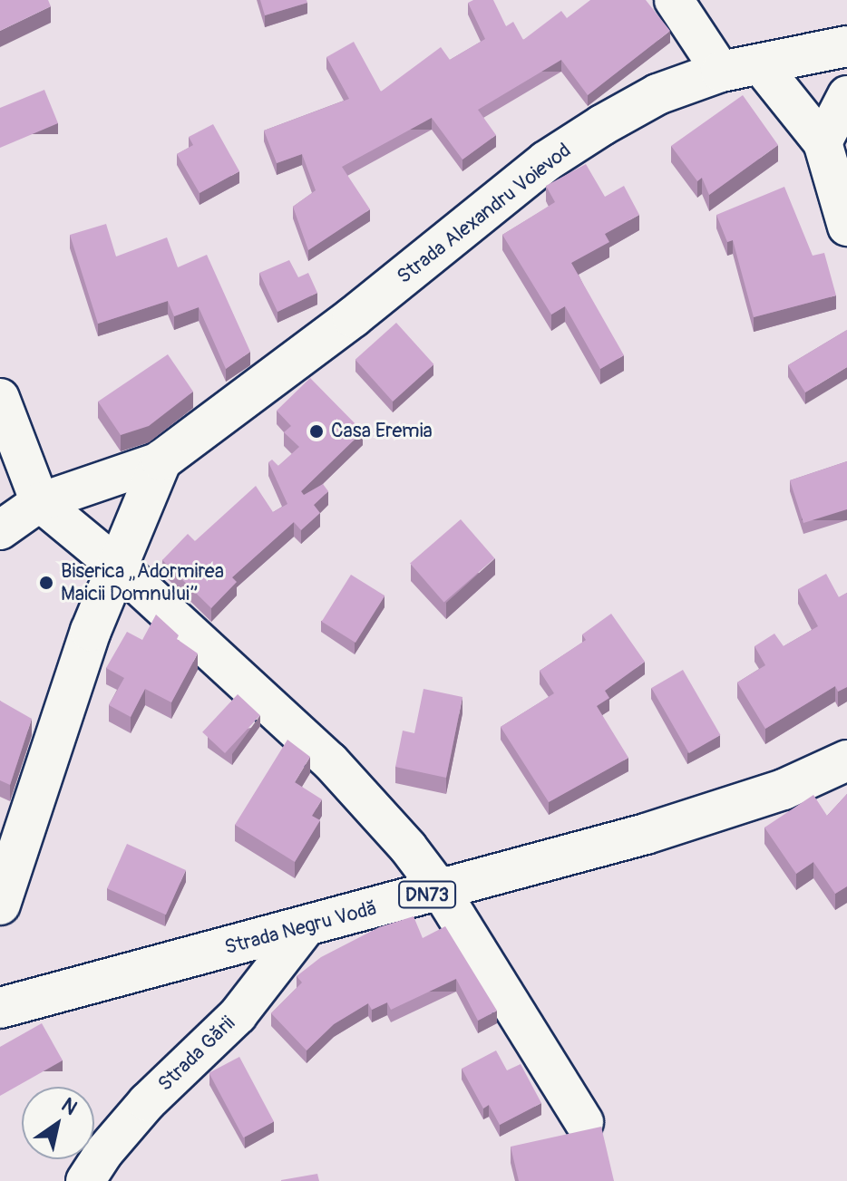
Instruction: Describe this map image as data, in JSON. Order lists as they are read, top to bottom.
{
  "streets": {
    "main road": ["Strada Alexandru Voievod", "DN73", "Strada Negru Vodă"],
    "street": ["Strada Gării"]
  },
  "crossings": [
    ["Strada Negru Vodă", "Strada Gării"]
  ],
  "places": ["Casa Eremia", "Biserica „Adormirea Maicii Domnului”"],
  "north": "top right"
}
